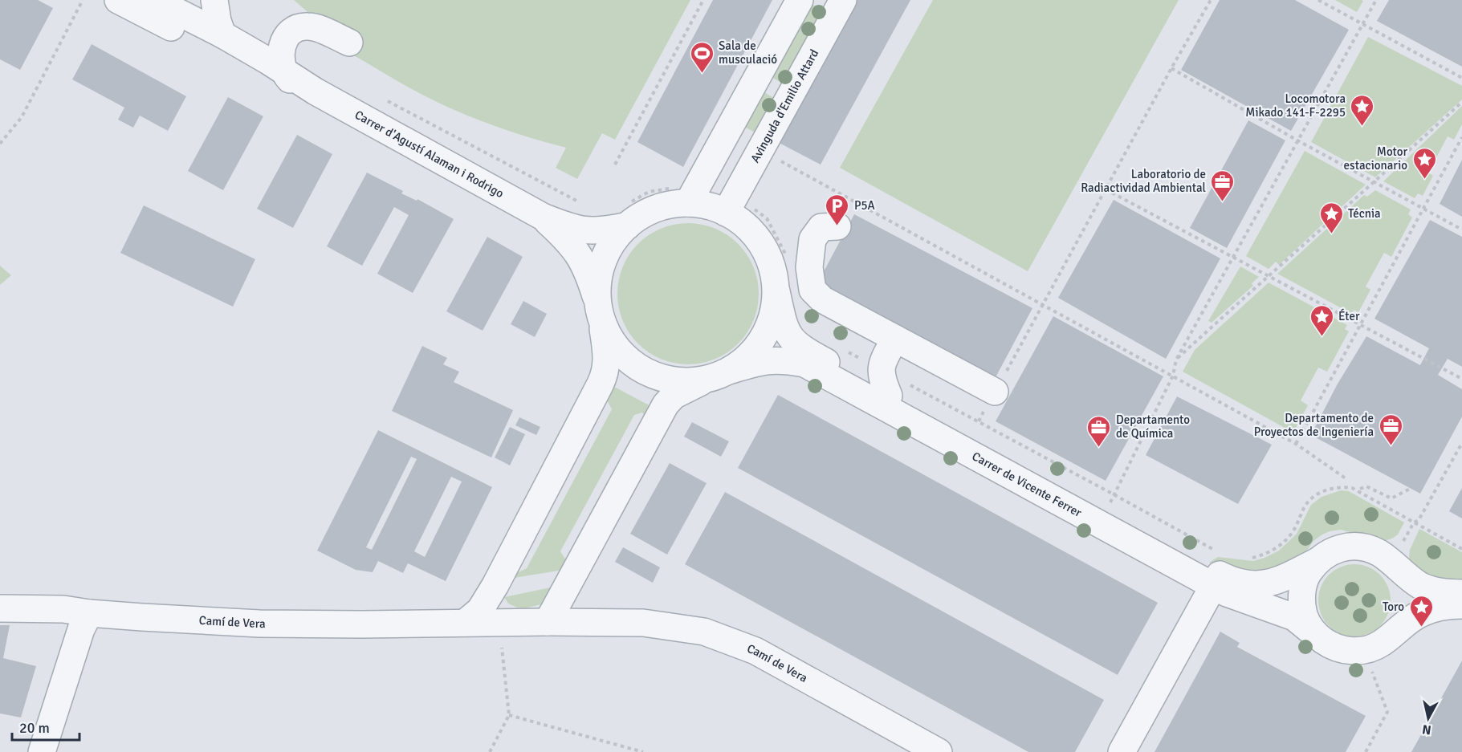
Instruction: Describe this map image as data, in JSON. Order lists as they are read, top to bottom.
{
  "streets": {
    "street": [
      "Avinguda d'Emilio Attard",
      "Carrer d'Agustí Alaman i Rodrigo",
      "Carrer de Vicente Ferrer",
      "Camí de Vera"
    ]
  },
  "places": {
    "sports": ["Sala de musculació"],
    "place": [
      "Locomotora Mikado 141-F-2295",
      "Motor estacionario",
      "Técnia",
      "Éter",
      "Toro"
    ],
    "office": ["Laboratorio de Radiactividad Ambiental", "Departamento de Proyectos de Ingeniería", "Departamento de Química"],
    "parking": ["P5A"]
  },
  "scale_bar": "20 m",
  "north": "bottom"
}
